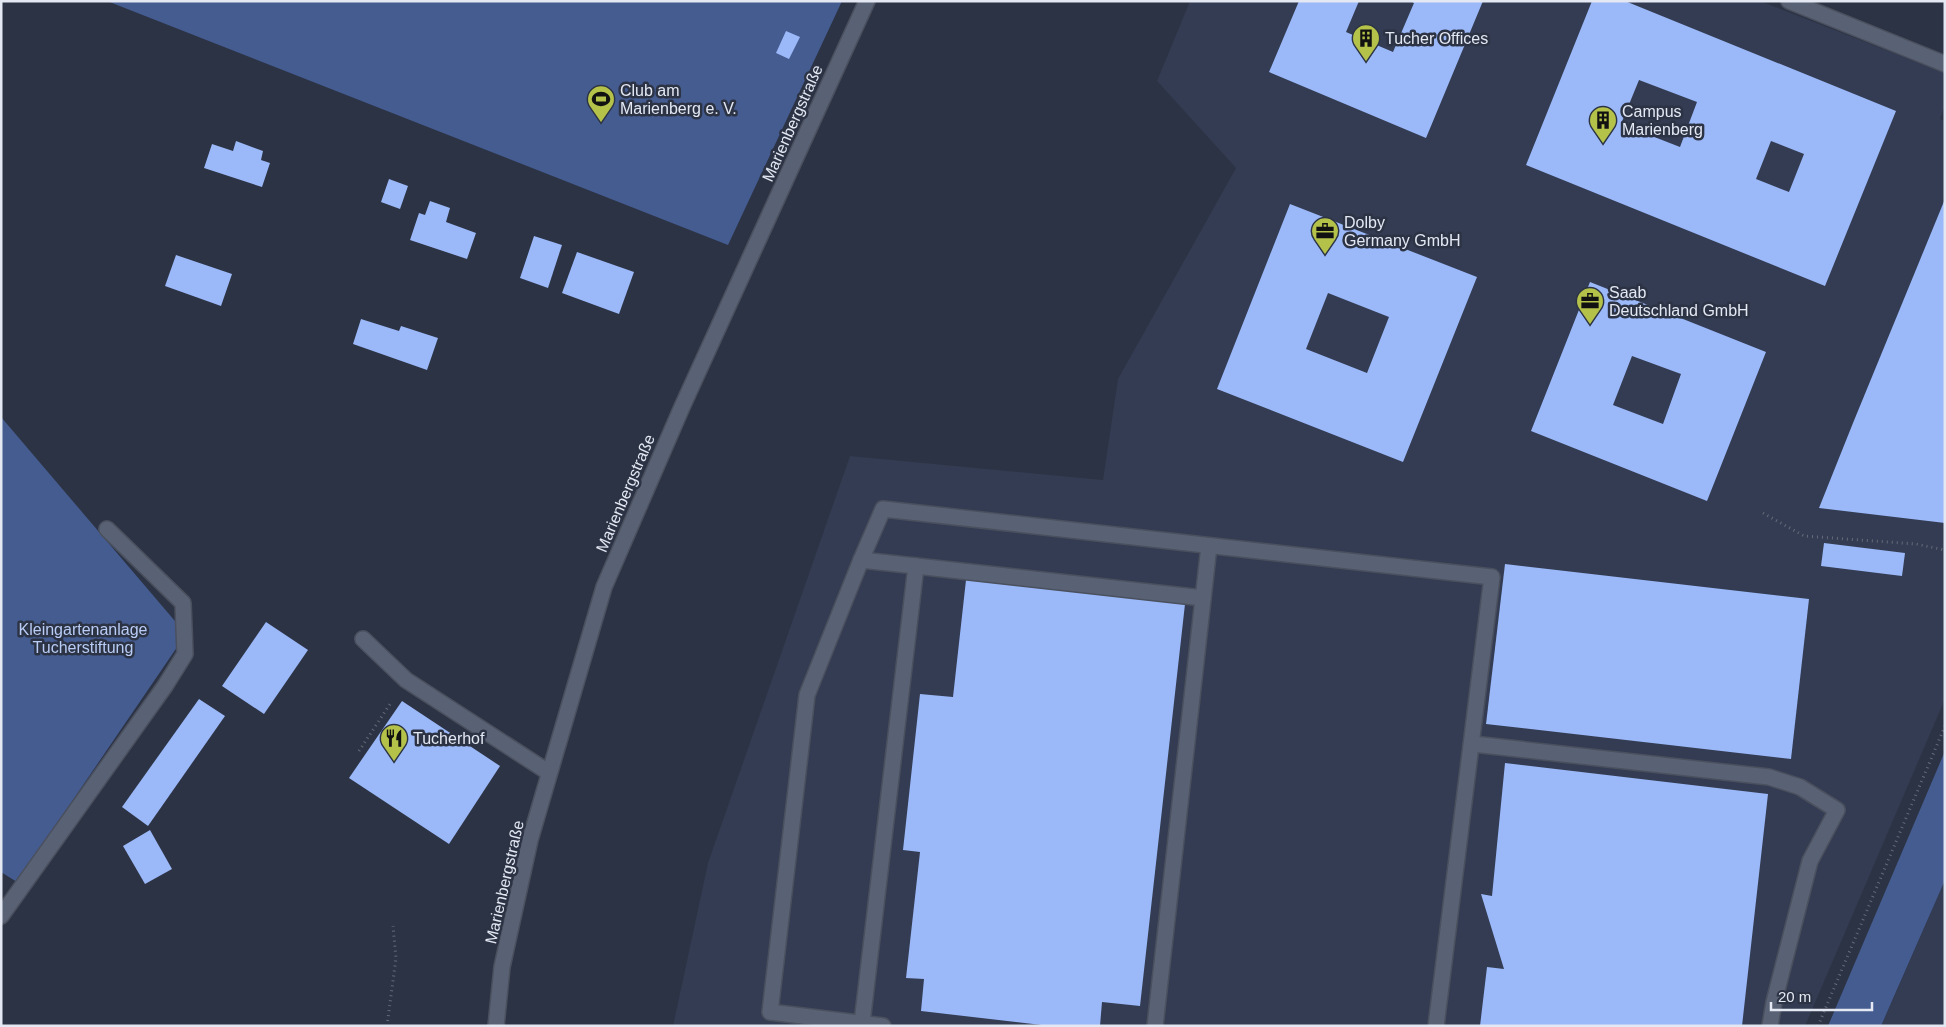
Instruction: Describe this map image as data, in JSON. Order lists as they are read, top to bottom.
{
  "streets": {
    "street": ["Marienbergstraße"]
  },
  "parks": ["Kleingartenanlage Tucherstiftung"],
  "places": {
    "building": ["Tucher Offices", "Campus Marienberg"],
    "sports": ["Club am Marienberg e. V."],
    "office": ["Dolby Germany GmbH", "Saab Deutschland GmbH"],
    "restaurant": ["Tucherhof"]
  },
  "scale_bar": "20 m"
}
